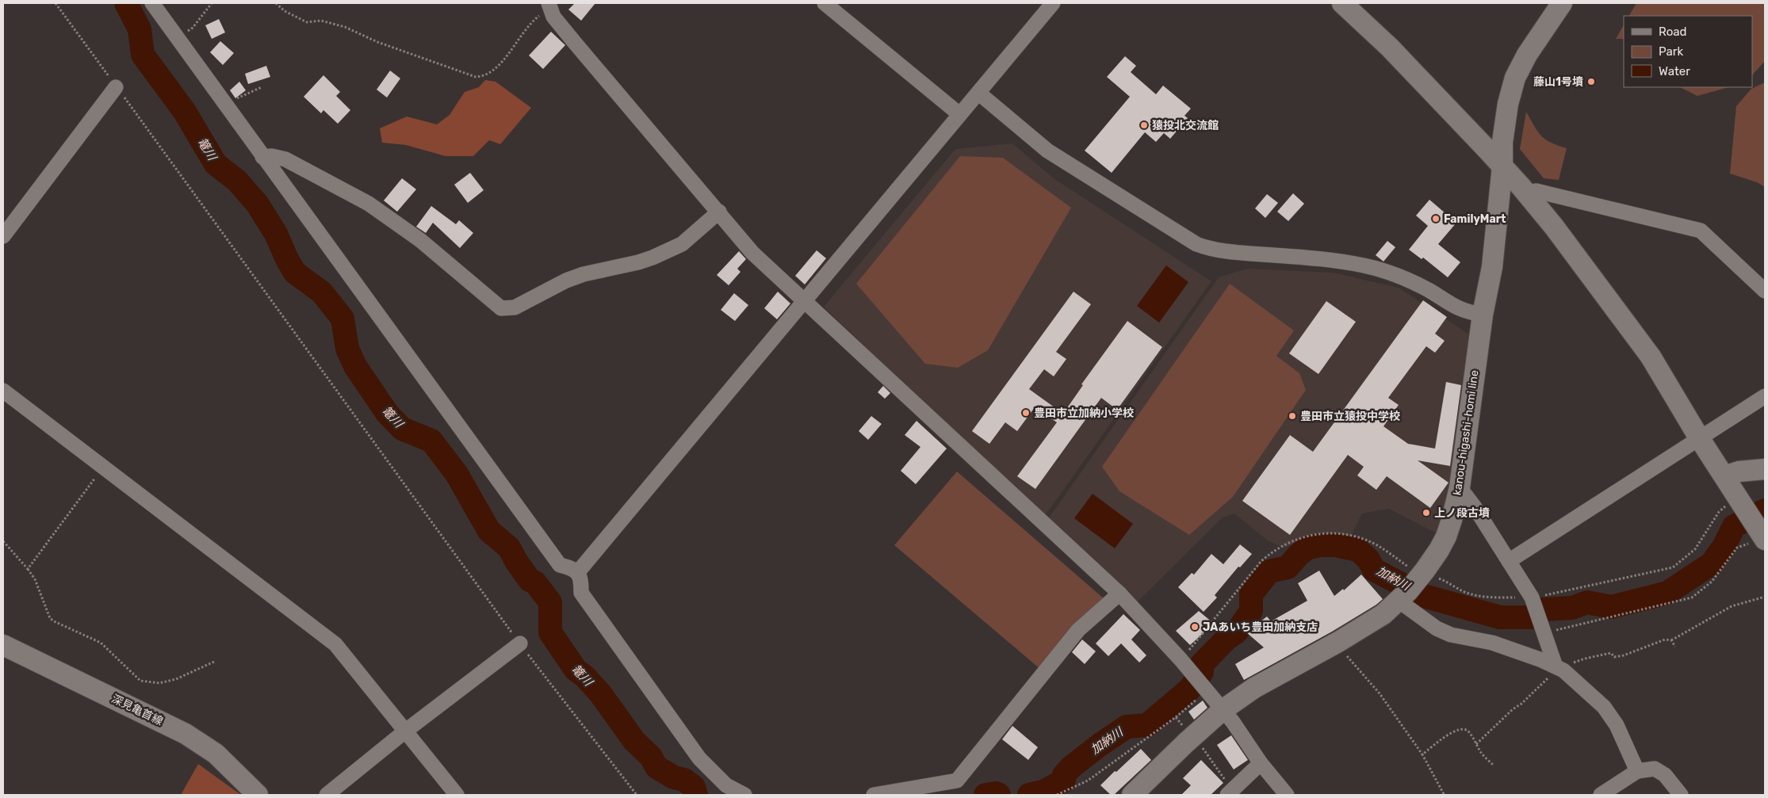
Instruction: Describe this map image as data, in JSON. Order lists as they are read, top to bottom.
{
  "streets": {
    "main road": ["kanou-higashi-homi line", "深見亀首線"]
  },
  "water": ["篭川", "加納川"],
  "places": [
    "藤山1号墳",
    "猿投北交流館",
    "FamilyMart",
    "豊田市立加納小学校",
    "豊田市立猿投中学校",
    "上ノ段古墳",
    "JAあいち豊田加納支店"
  ],
  "legend": ["Road", "Park", "Water"]
}
